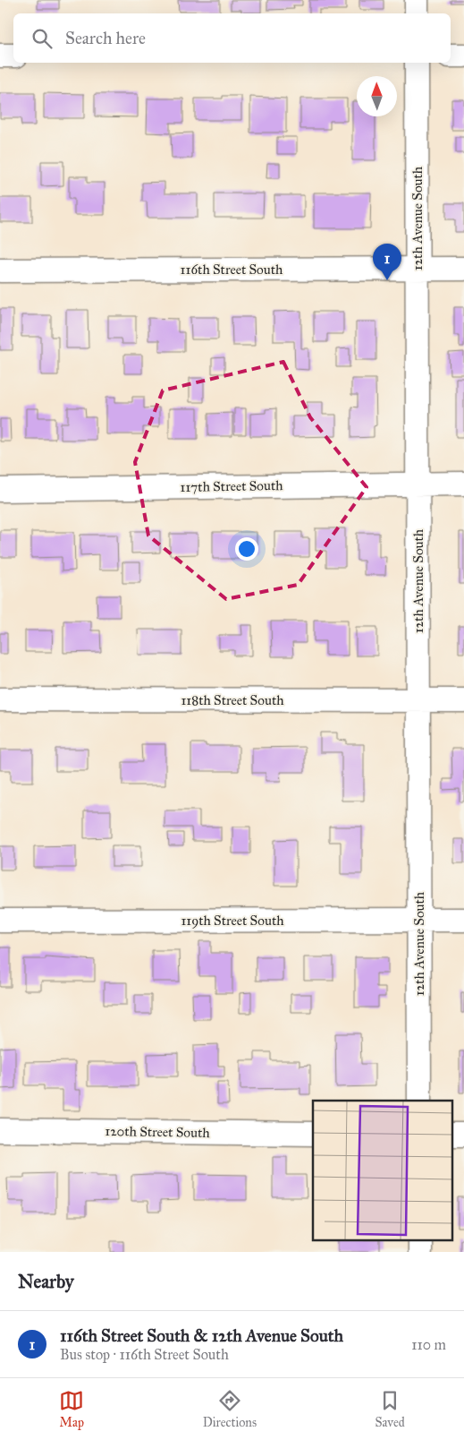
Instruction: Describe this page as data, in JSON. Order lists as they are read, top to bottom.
{
  "streets": {
    "street": [
      "12th Avenue South",
      "116th Street South",
      "117th Street South",
      "118th Street South",
      "119th Street South",
      "120th Street South"
    ]
  },
  "crossings": [
    ["12th Avenue South", "116th Street South"],
    ["12th Avenue South", "117th Street South"],
    ["12th Avenue South", "118th Street South"],
    ["12th Avenue South", "119th Street South"]
  ],
  "north": "top",
  "page": {
    "search": "Search here",
    "pins": "1",
    "heading": "Nearby",
    "list": [
      {
        "mark": "1",
        "name": "116th Street South & 12th Avenue South",
        "note": "Bus stop · 116th Street South",
        "value": "110 m"
      }
    ],
    "nav": ["Map", "Directions", "Saved"]
  }
}
